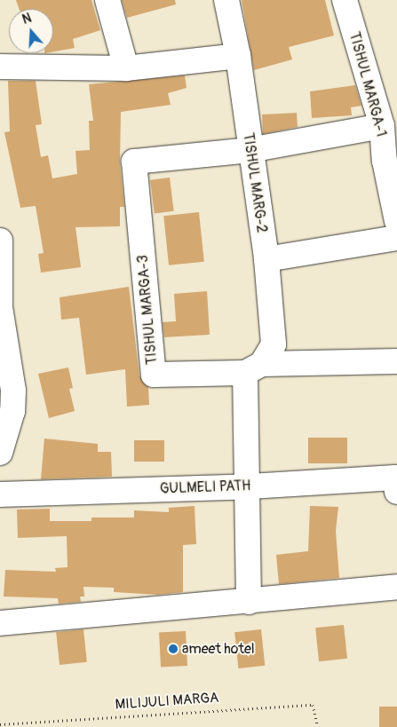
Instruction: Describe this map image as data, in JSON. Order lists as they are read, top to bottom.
{
  "streets": {
    "street": [
      "TISHUL MARGA-1",
      "TISHUL MARG-2",
      "TISHUL MARGA-3",
      "GULMELI PATH"
    ],
    "path": ["MILIJULI MARGA"]
  },
  "crossings": [
    ["TISHUL MARG-2", "TISHUL MARGA-3"]
  ],
  "places": ["ameet hotel"],
  "north": "top"
}
